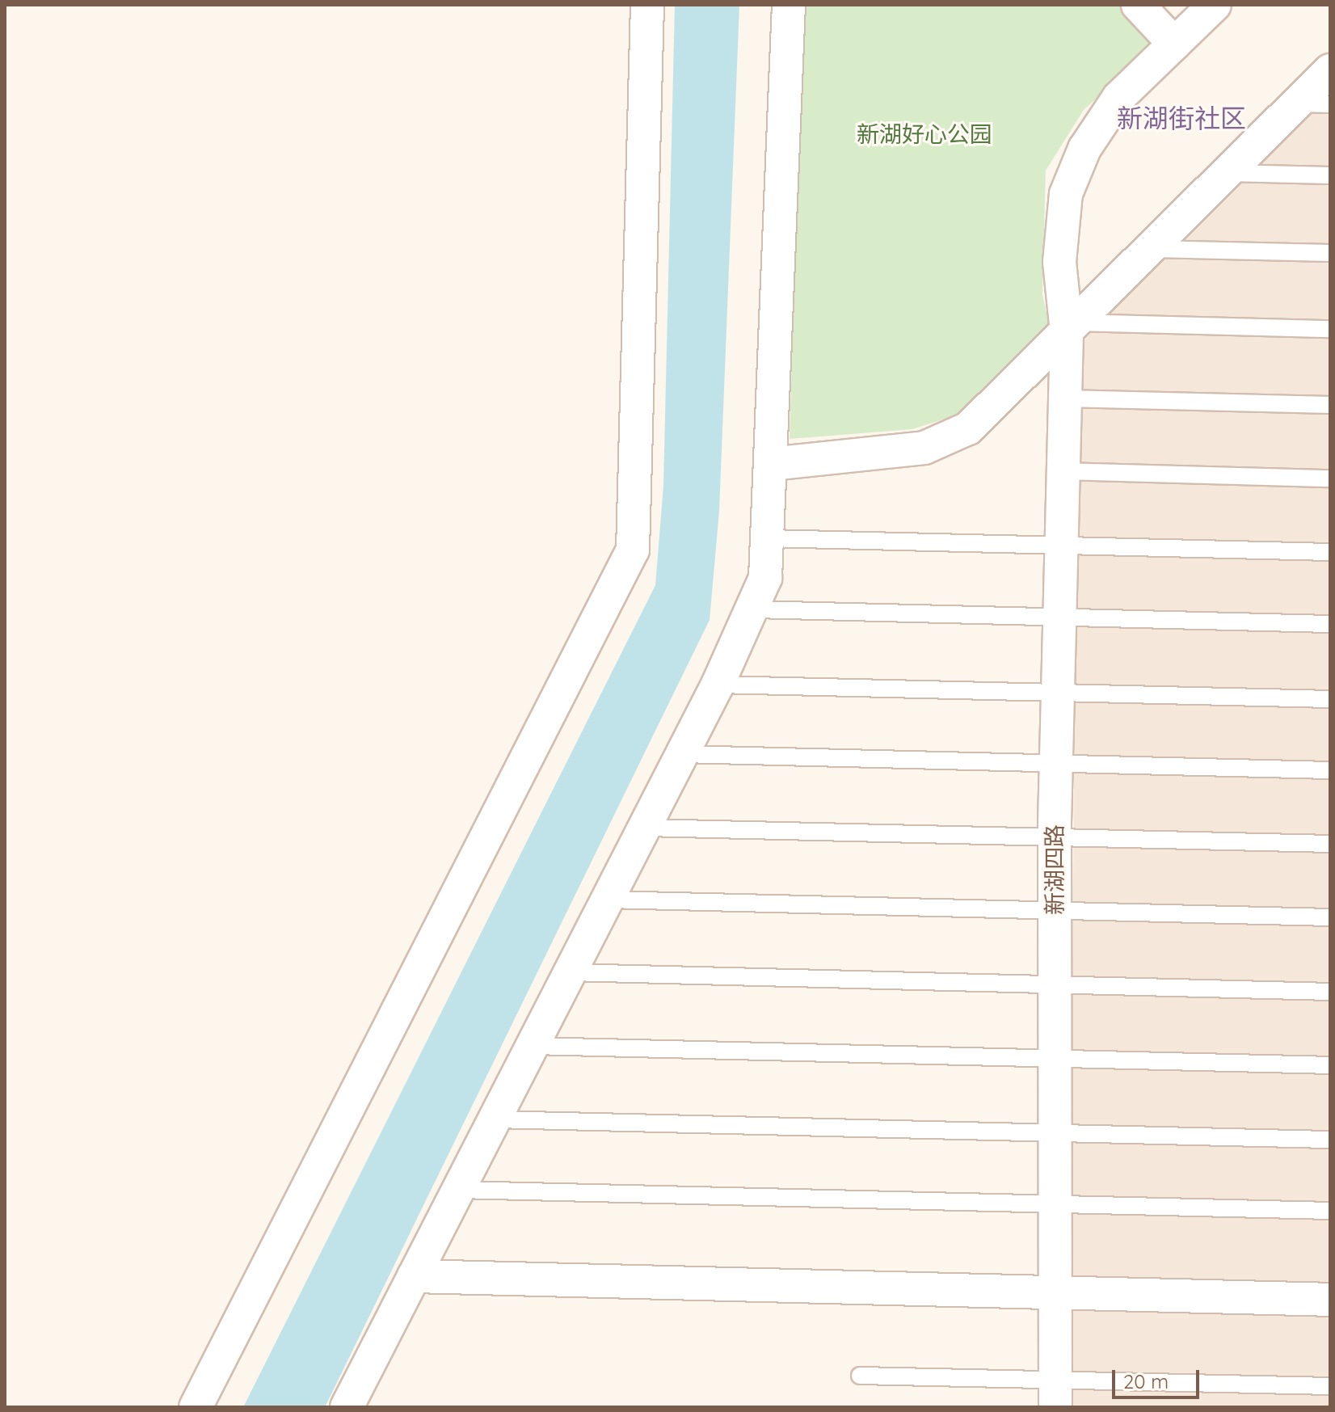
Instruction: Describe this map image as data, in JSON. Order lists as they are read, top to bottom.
{
  "streets": {
    "street": ["新湖四路"]
  },
  "districts": ["新湖街社区"],
  "parks": ["新湖好心公园"],
  "scale_bar": "20 m"
}
